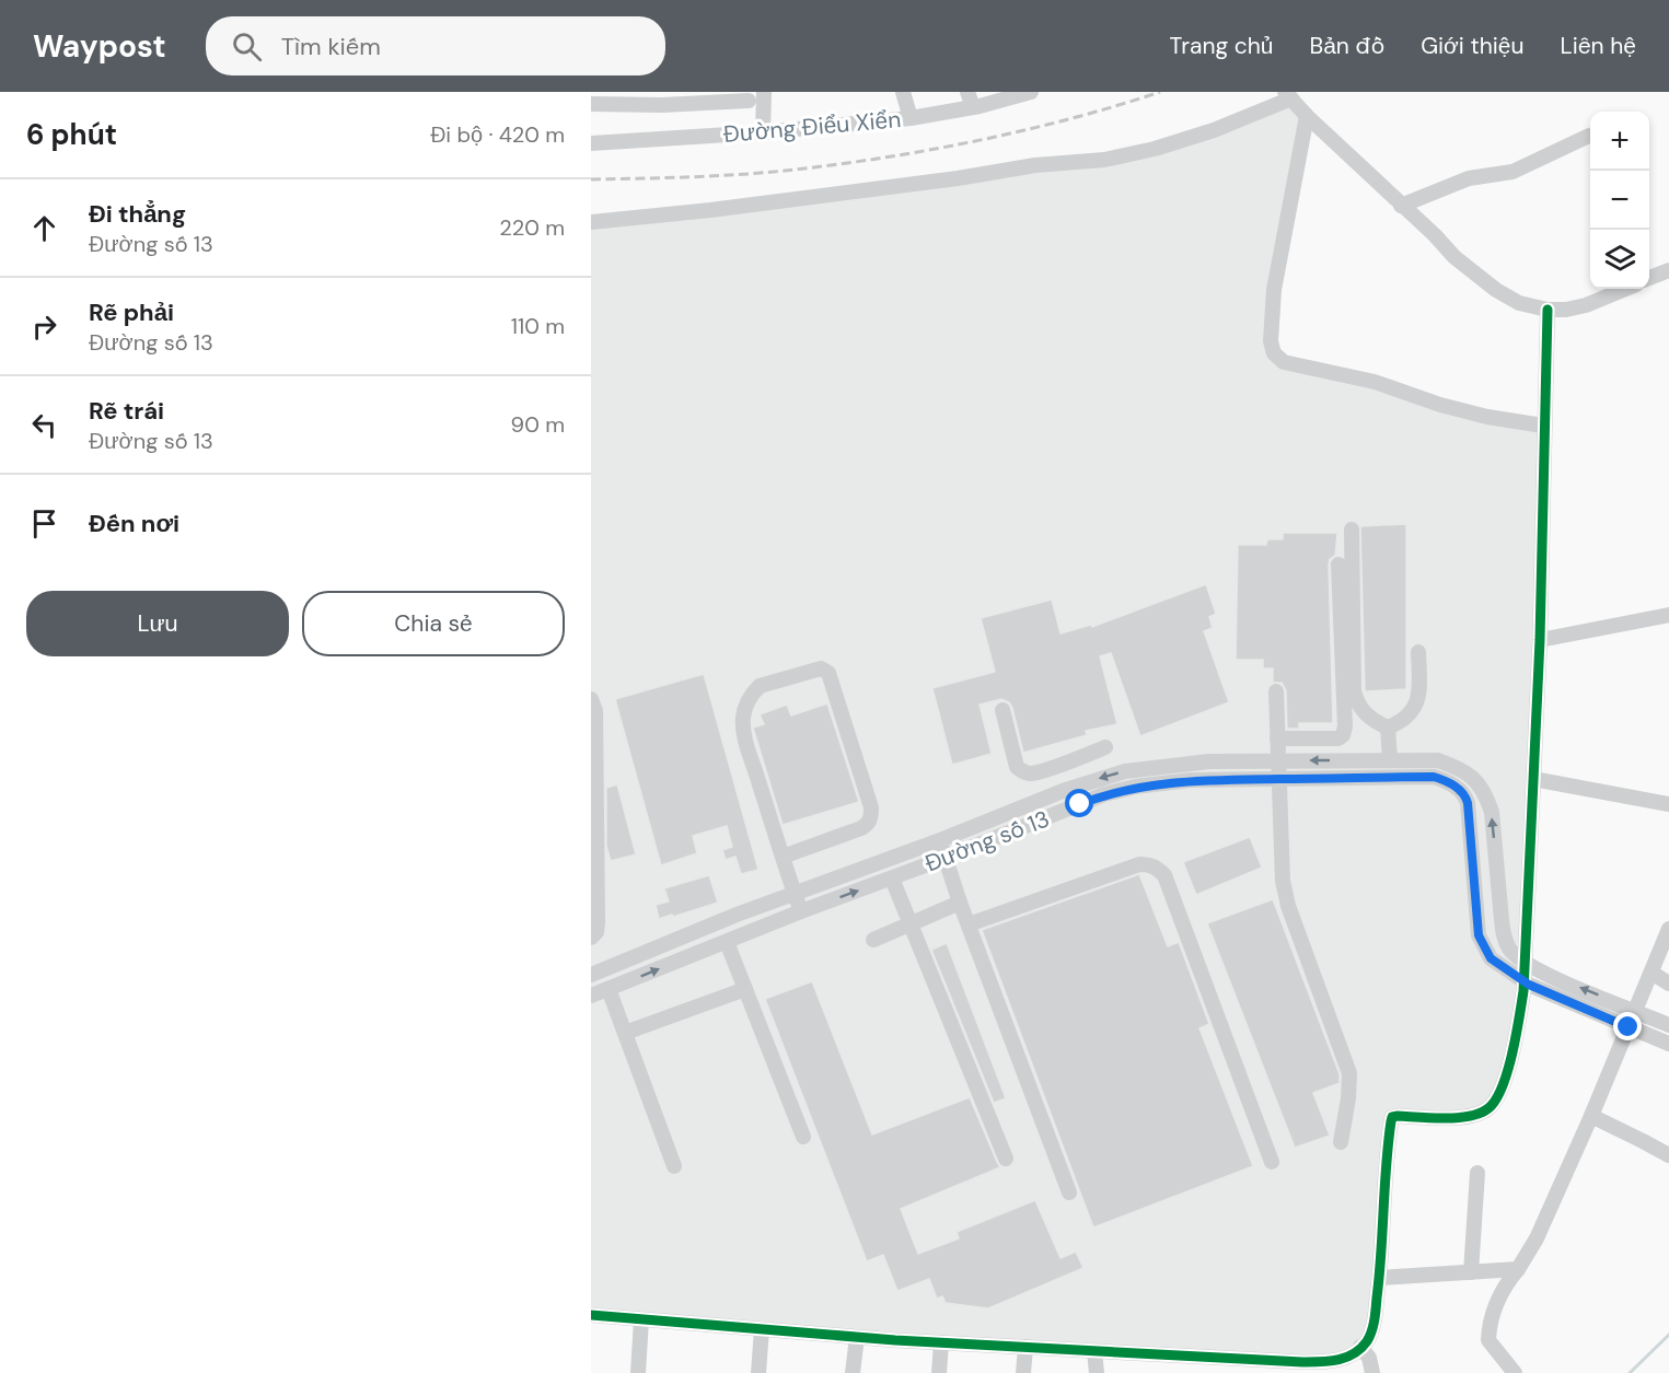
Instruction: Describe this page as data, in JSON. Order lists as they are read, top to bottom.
{
  "streets": {
    "street": ["Đường Điểu Xiển", "Đường số 13"]
  },
  "page": {
    "header": "Waypost",
    "search": "Tìm kiếm",
    "nav": [
      "Trang chủ",
      "Bản đồ",
      "Giới thiệu",
      "Liên hệ"
    ],
    "heading": ["6 phút", "Đi bộ · 420 m"],
    "map_buttons": ["+", "−"],
    "list": [
      ["Đi thẳng", "Đường số 13", "220 m"],
      ["Rẽ phải", "Đường số 13", "110 m"],
      ["Rẽ trái", "Đường số 13", "90 m"],
      "Đến nơi"
    ],
    "buttons": ["Lưu", "Chia sẻ"]
  }
}
